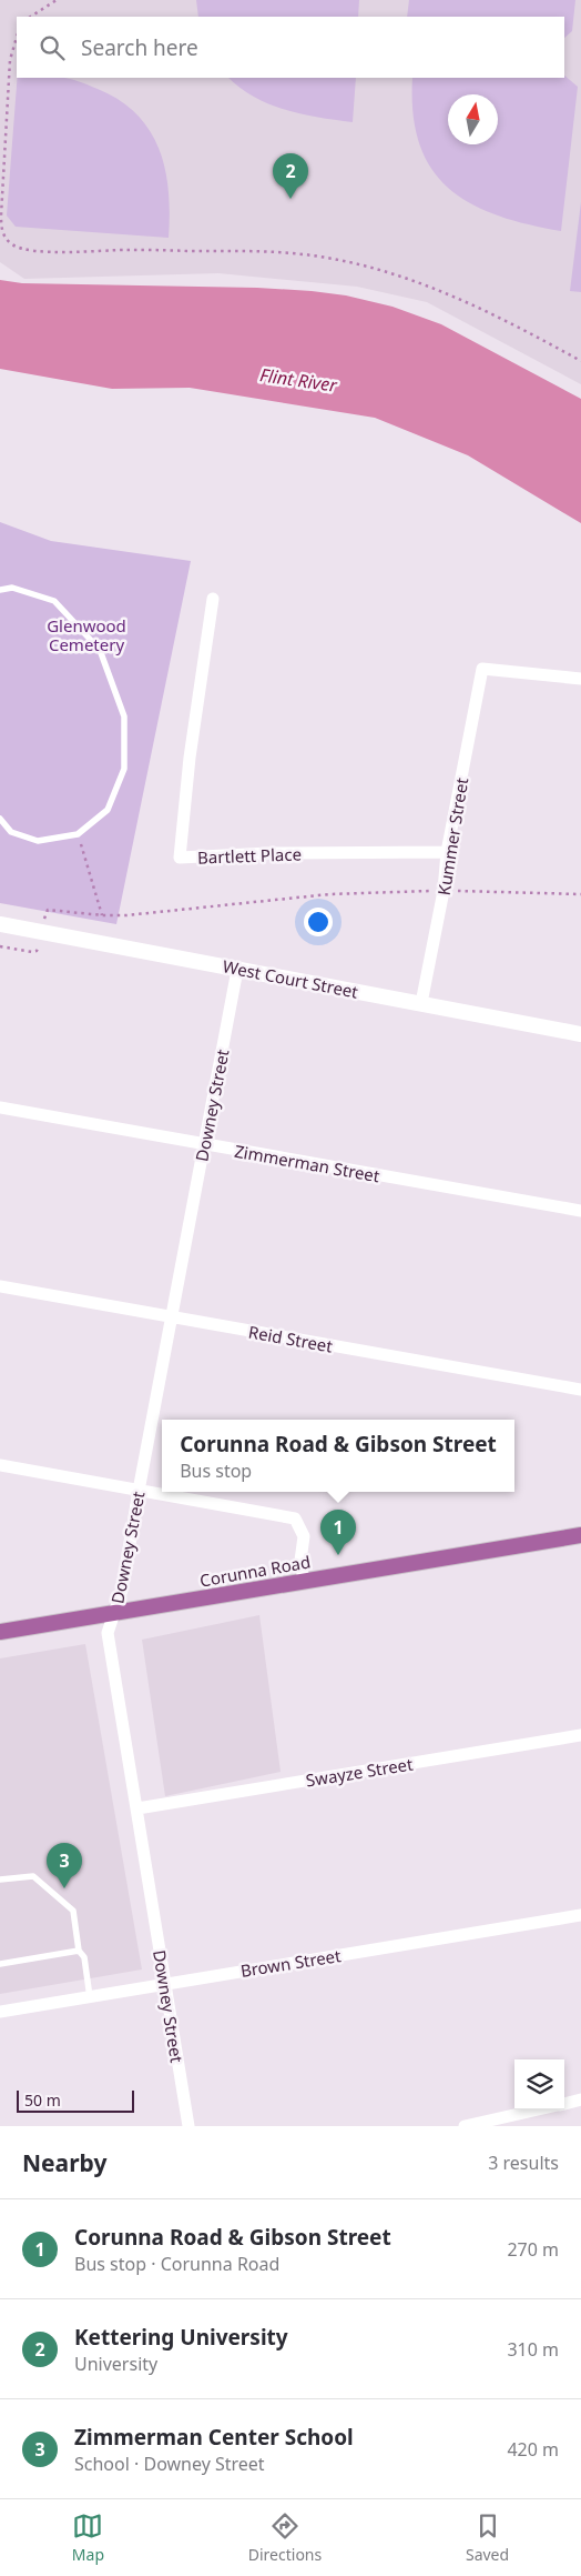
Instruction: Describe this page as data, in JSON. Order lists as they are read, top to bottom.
{
  "streets": {
    "main road": ["Corunna Road"],
    "street": [
      "Kummer Street",
      "Bartlett Place",
      "West Court Street",
      "Downey Street",
      "Zimmerman Street",
      "Reid Street",
      "Swayze Street",
      "Brown Street"
    ]
  },
  "crossings": [
    ["Kummer Street", "Bartlett Place"],
    ["Kummer Street", "West Court Street"],
    ["West Court Street", "Downey Street"],
    ["Downey Street", "Zimmerman Street"],
    ["Downey Street", "Reid Street"],
    ["Downey Street", "Corunna Road"],
    ["Downey Street", "Swayze Street"],
    ["Downey Street", "Brown Street"]
  ],
  "water": ["Flint River"],
  "parks": ["Glenwood Cemetery"],
  "scale_bar": "50 m",
  "north": "top",
  "page": {
    "search": "Search here",
    "pins": ["2", "1", "3"],
    "popup": ["Corunna Road & Gibson Street", "Bus stop"],
    "scale": "50 m",
    "heading": ["Nearby", "3 results"],
    "list": [
      {
        "mark": "1",
        "name": "Corunna Road & Gibson Street",
        "note": "Bus stop · Corunna Road",
        "value": "270 m"
      },
      {
        "mark": "2",
        "name": "Kettering University",
        "note": "University",
        "value": "310 m"
      },
      {
        "mark": "3",
        "name": "Zimmerman Center School",
        "note": "School · Downey Street",
        "value": "420 m"
      }
    ],
    "nav": ["Map", "Directions", "Saved"]
  }
}
